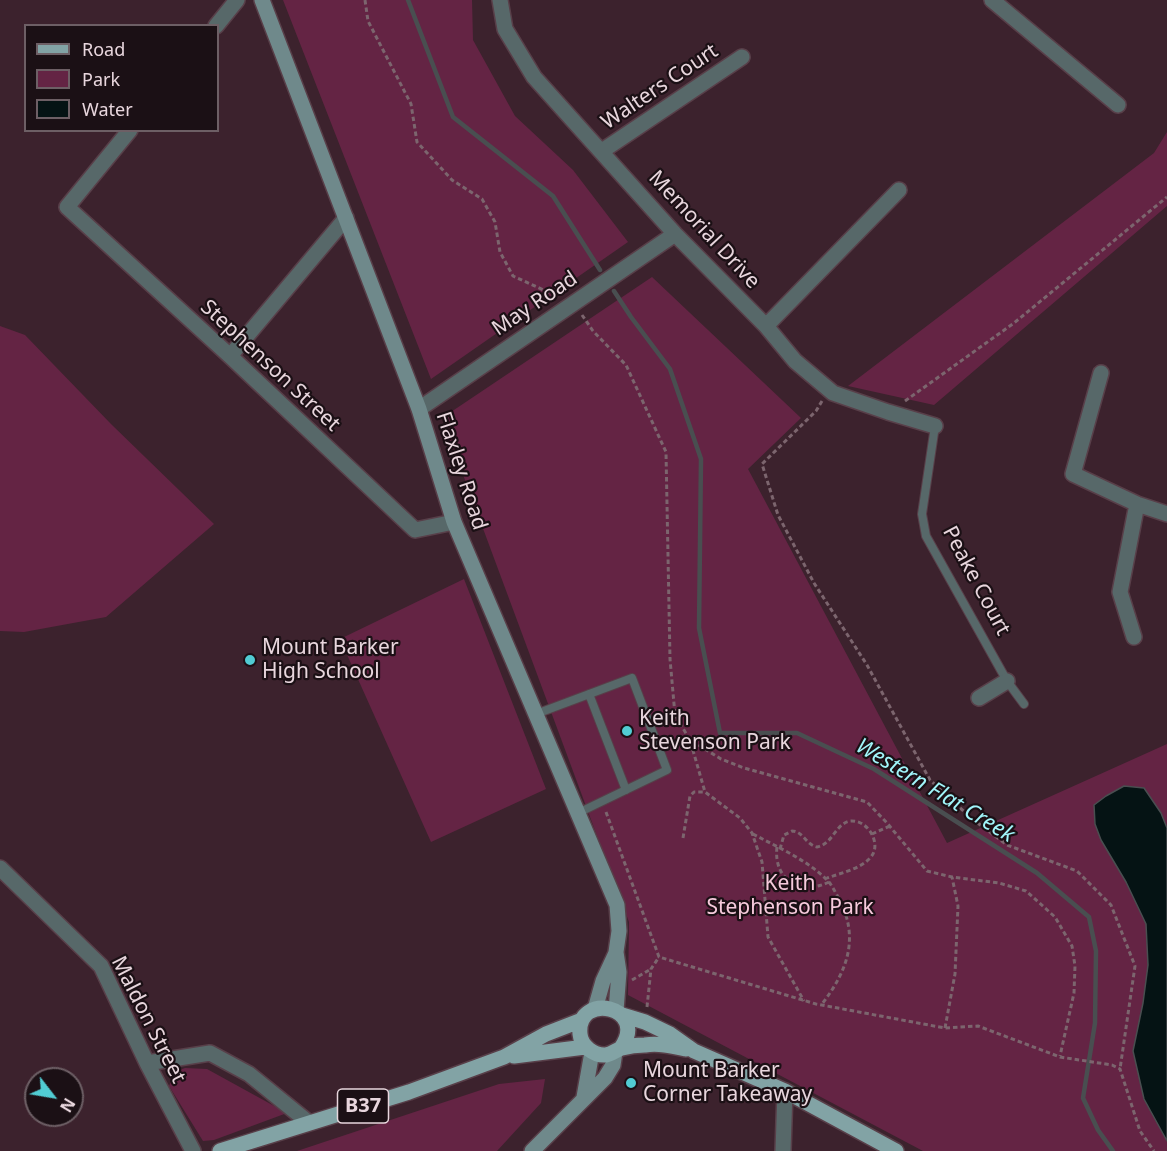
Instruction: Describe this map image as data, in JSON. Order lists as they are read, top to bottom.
{
  "streets": {
    "main road": ["Flaxley Road", "B37"],
    "street": [
      "Walters Court",
      "Memorial Drive",
      "May Road",
      "Stephenson Street",
      "Maldon Street"
    ],
    "lane": ["Peake Court"]
  },
  "crossings": [
    ["Walters Court", "Memorial Drive"],
    ["Memorial Drive", "May Road"],
    ["Memorial Drive", "Peake Court"],
    ["May Road", "Flaxley Road"],
    ["Stephenson Street", "Flaxley Road"],
    ["Flaxley Road", "B37"]
  ],
  "water": ["Western Flat Creek"],
  "parks": ["Keith Stephenson Park"],
  "places": ["Mount Barker High School", "Keith Stevenson Park", "Mount Barker Corner Takeaway"],
  "legend": ["Road", "Park", "Water"],
  "north": "bottom right"
}
